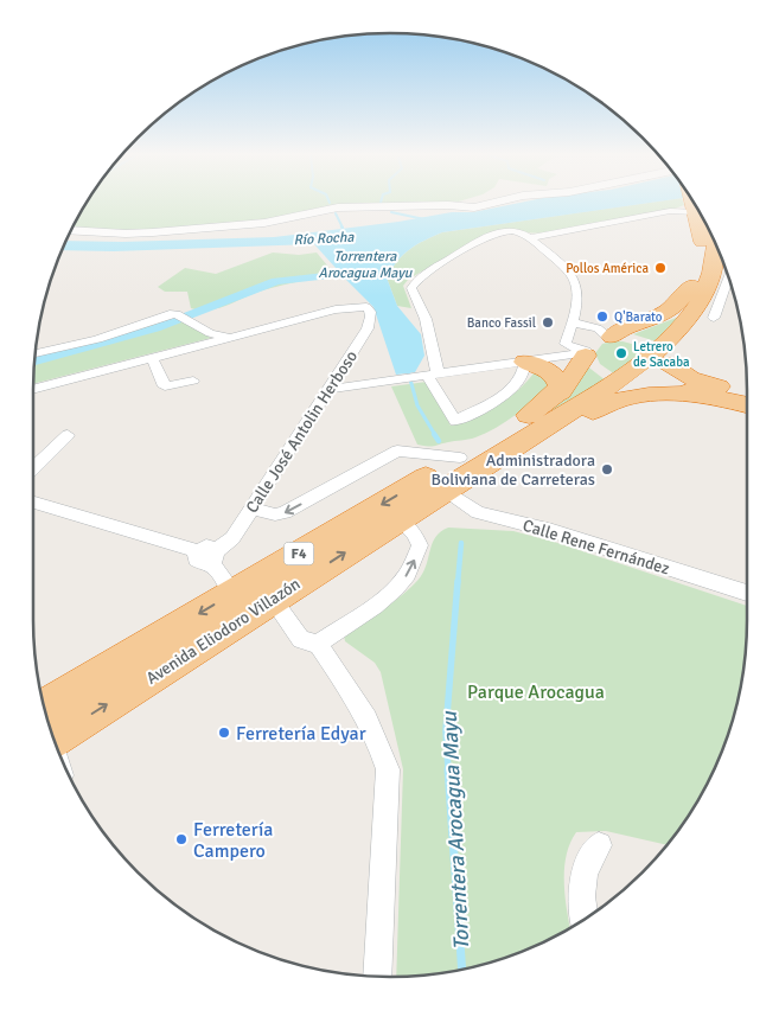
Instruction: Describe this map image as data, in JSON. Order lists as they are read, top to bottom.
{
  "streets": {
    "highway": ["F4", "Avenida Eliodoro Villazón"],
    "street": ["Calle José Antolin Herboso", "Calle Rene Fernández"]
  },
  "crossings": [
    ["Calle Rene Fernández", "F4"],
    ["Calle Rene Fernández", "Avenida Eliodoro Villazón"],
    ["F4", "Avenida Eliodoro Villazón"]
  ],
  "water": ["Río Rocha", "Torrentera Arocagua Mayu"],
  "parks": ["Parque Arocagua"],
  "places": [
    "Pollos América",
    "Q'Barato",
    "Banco Fassil",
    "Letrero de Sacaba",
    "Administradora Boliviana de Carreteras",
    "Ferretería Edyar",
    "Ferretería Campero"
  ]
}
